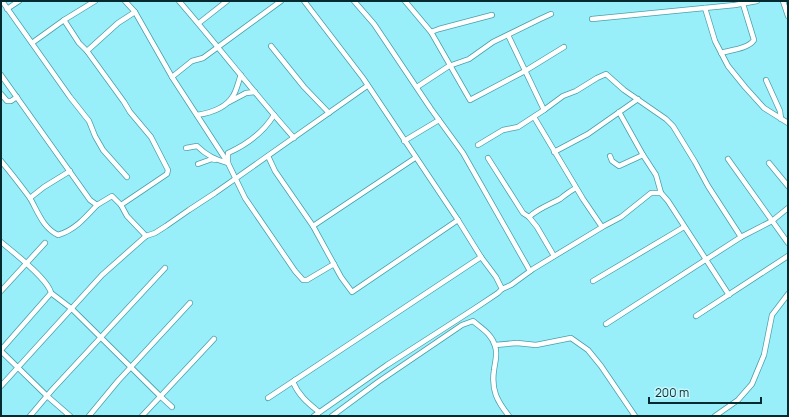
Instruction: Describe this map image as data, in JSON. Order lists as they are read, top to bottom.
{
  "scale_bar": "200 m"
}
